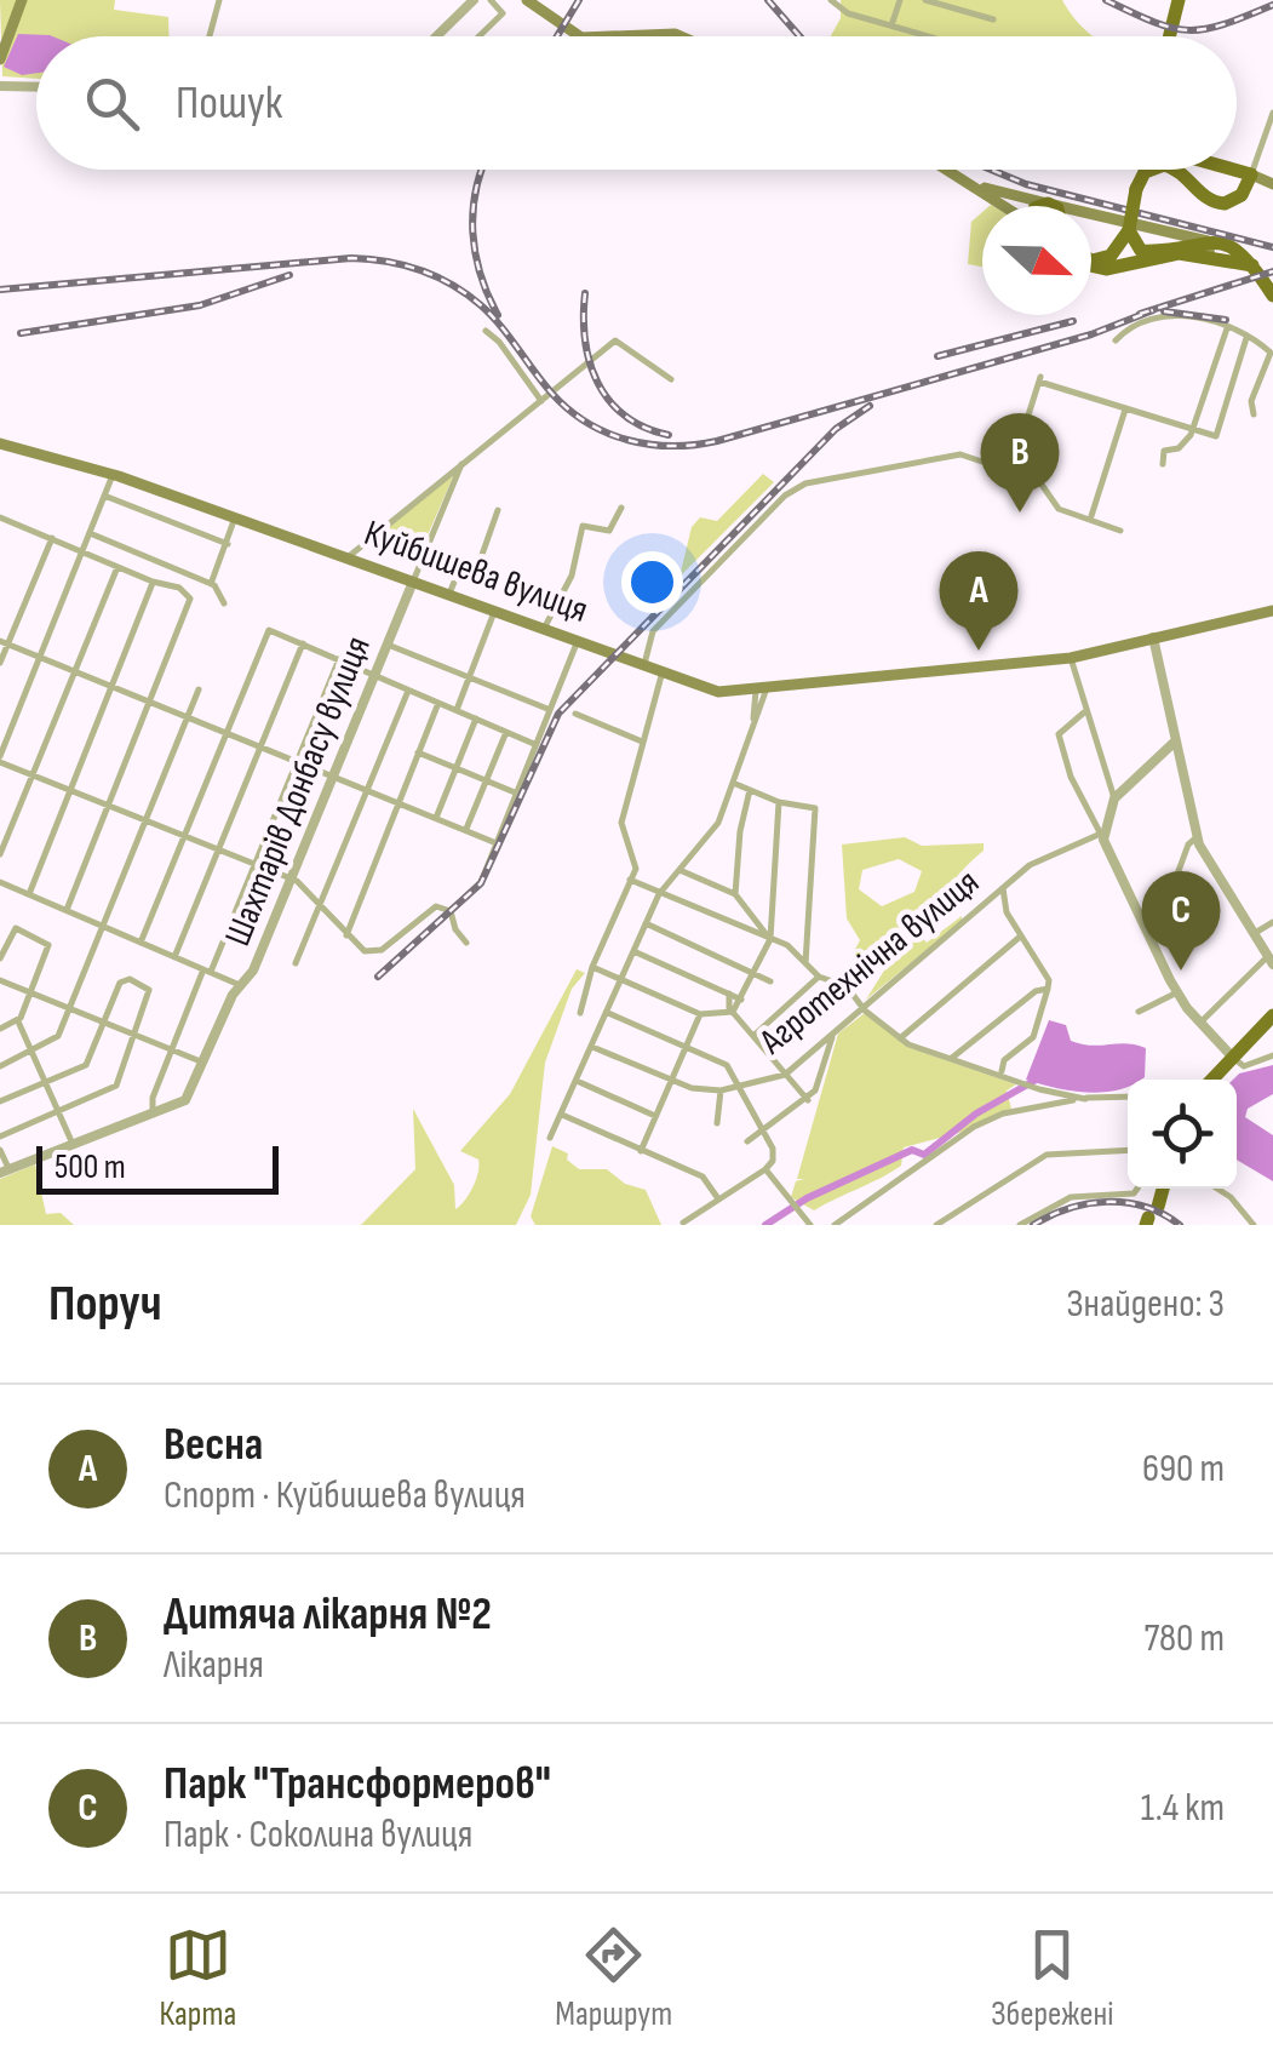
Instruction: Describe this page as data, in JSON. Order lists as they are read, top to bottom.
{
  "streets": {
    "main road": ["Куйбишева вулиця"],
    "street": ["Шахтарів Донбасу вулиця", "Агротехнічна вулиця"]
  },
  "crossings": [
    ["Куйбишева вулиця", "Шахтарів Донбасу вулиця"]
  ],
  "scale_bar": "500 m",
  "north": "right",
  "page": {
    "search": "Пошук",
    "pins": ["B", "A", "C"],
    "scale": "500 m",
    "heading": ["Поруч", "Знайдено: 3"],
    "list": [
      {
        "mark": "A",
        "name": "Весна",
        "note": "Спорт · Куйбишева вулиця",
        "value": "690 m"
      },
      {
        "mark": "B",
        "name": "Дитяча лікарня №2",
        "note": "Лікарня",
        "value": "780 m"
      },
      {
        "mark": "C",
        "name": "Парк \"Трансформеров\"",
        "note": "Парк · Соколина вулиця",
        "value": "1.4 km"
      }
    ],
    "nav": ["Карта", "Маршрут", "Збережені"]
  }
}
